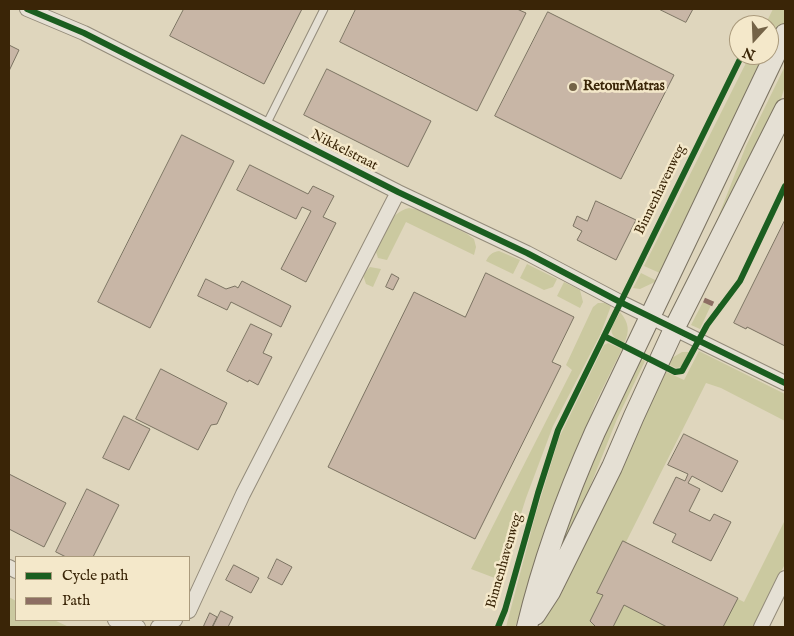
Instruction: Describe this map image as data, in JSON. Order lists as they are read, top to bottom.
{
  "streets": {
    "street": ["Nikkelstraat"],
    "cycle path": ["Binnenhavenweg"]
  },
  "places": ["RetourMatras"],
  "legend": ["Cycle path", "Path"],
  "north": "bottom"
}
